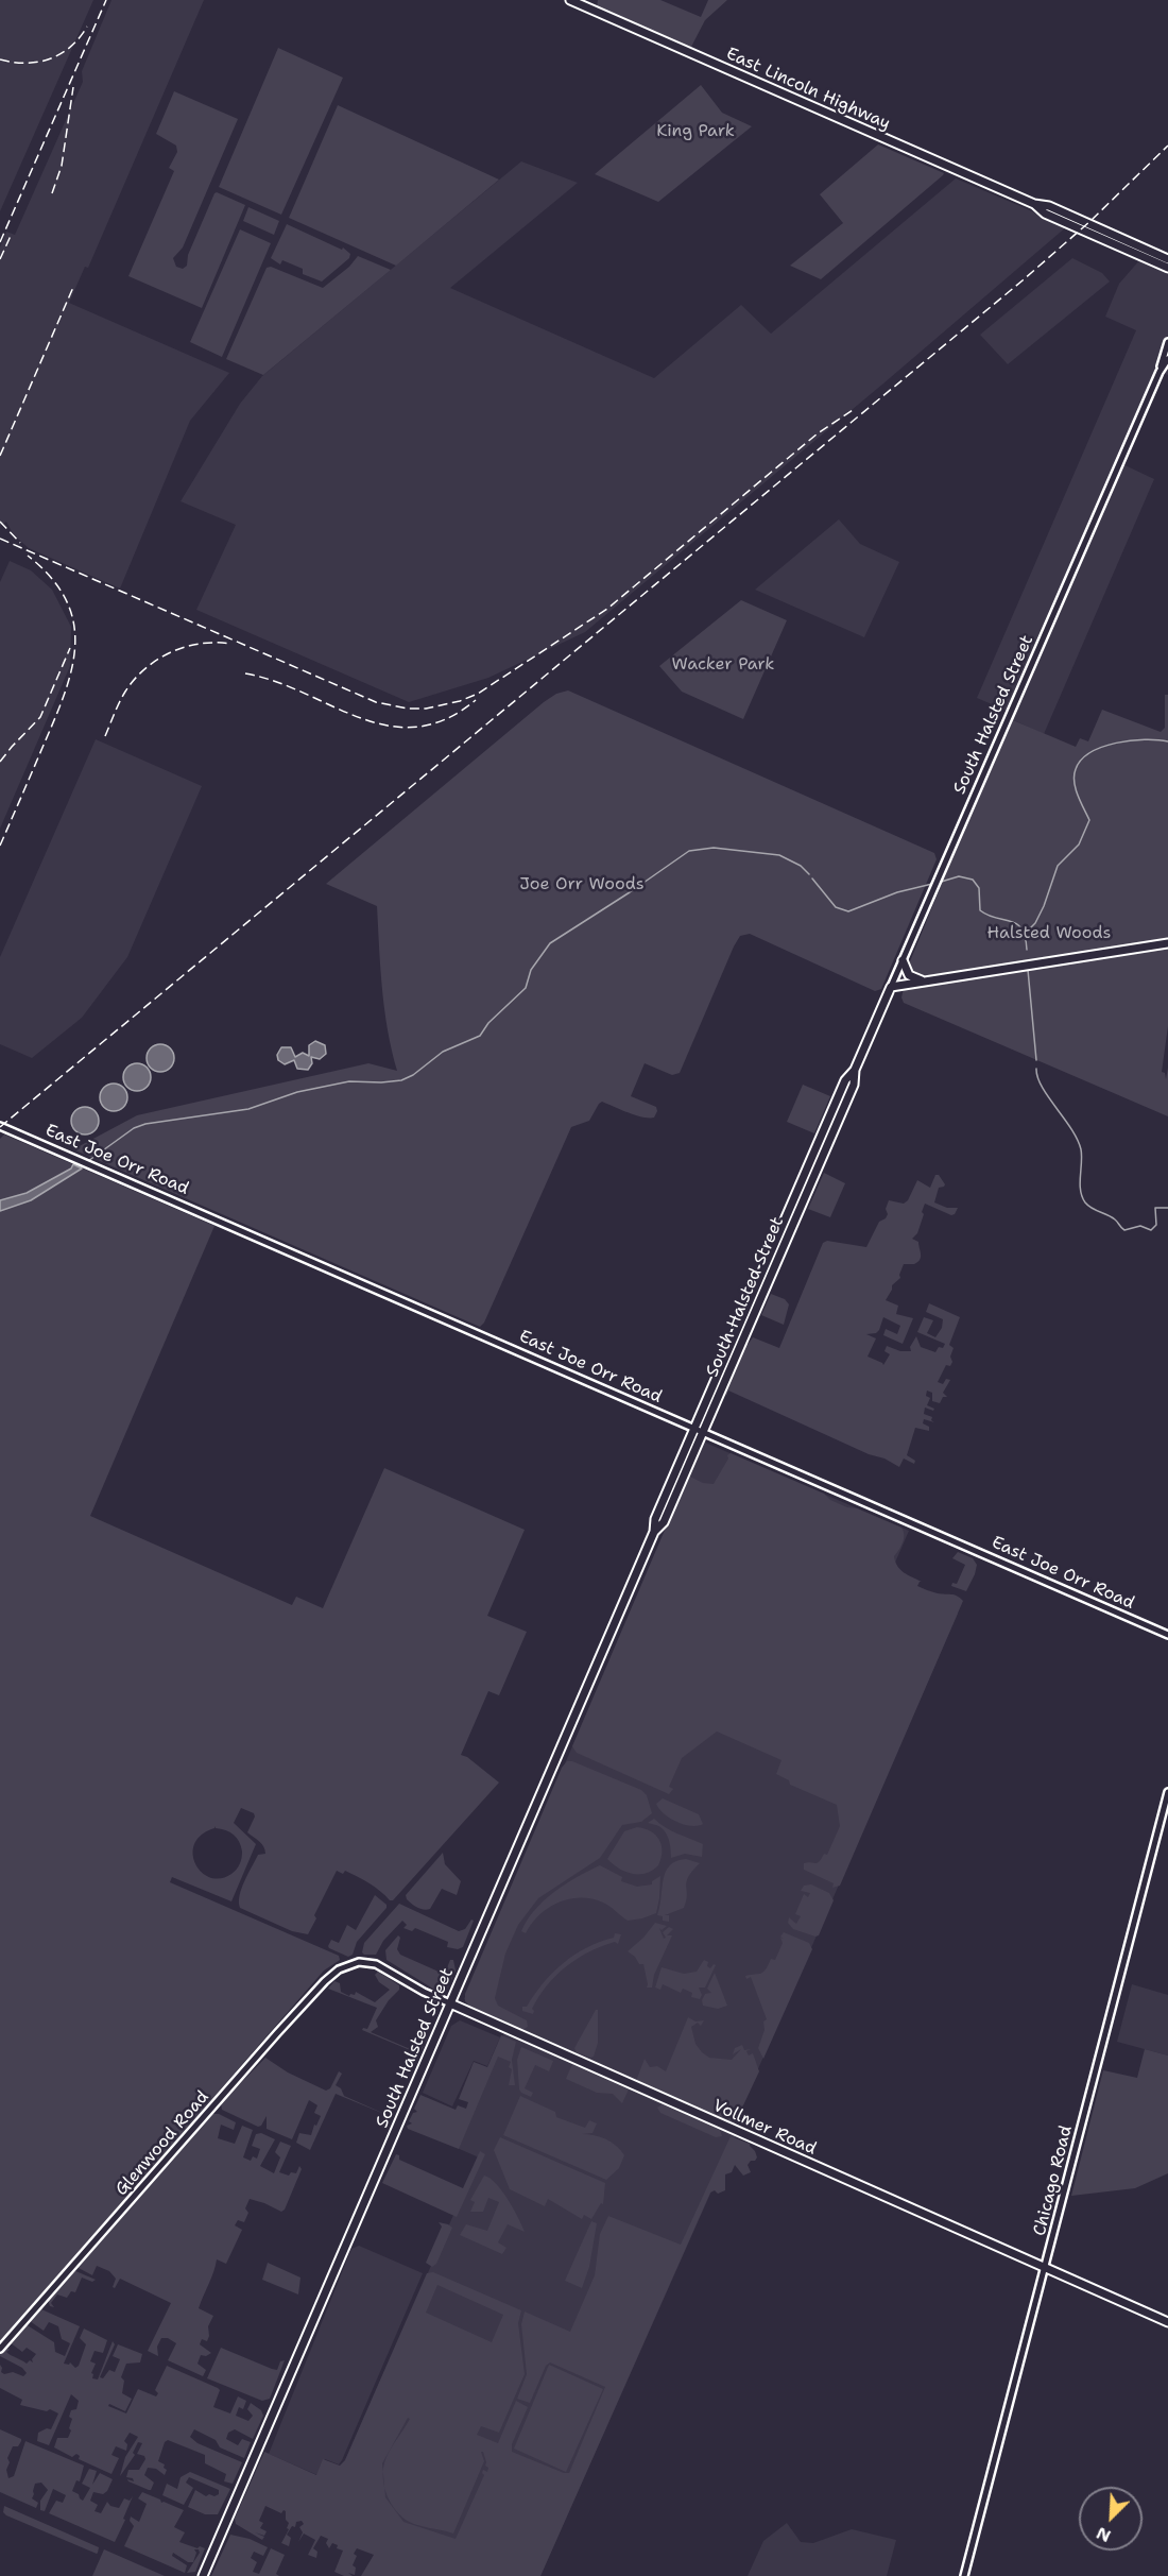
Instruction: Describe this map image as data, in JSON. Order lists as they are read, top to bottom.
{
  "streets": {
    "main road": ["East Lincoln Highway", "South Halsted Street", "Vollmer Road"],
    "street": ["East Joe Orr Road", "Glenwood Road", "Chicago Road"]
  },
  "crossings": [
    ["South Halsted Street", "East Joe Orr Road"],
    ["South Halsted Street", "Vollmer Road"],
    ["Vollmer Road", "Glenwood Road"],
    ["Vollmer Road", "Chicago Road"]
  ],
  "parks": [
    "King Park",
    "Wacker Park",
    "Joe Orr Woods",
    "Halsted Woods"
  ],
  "north": "bottom left"
}
